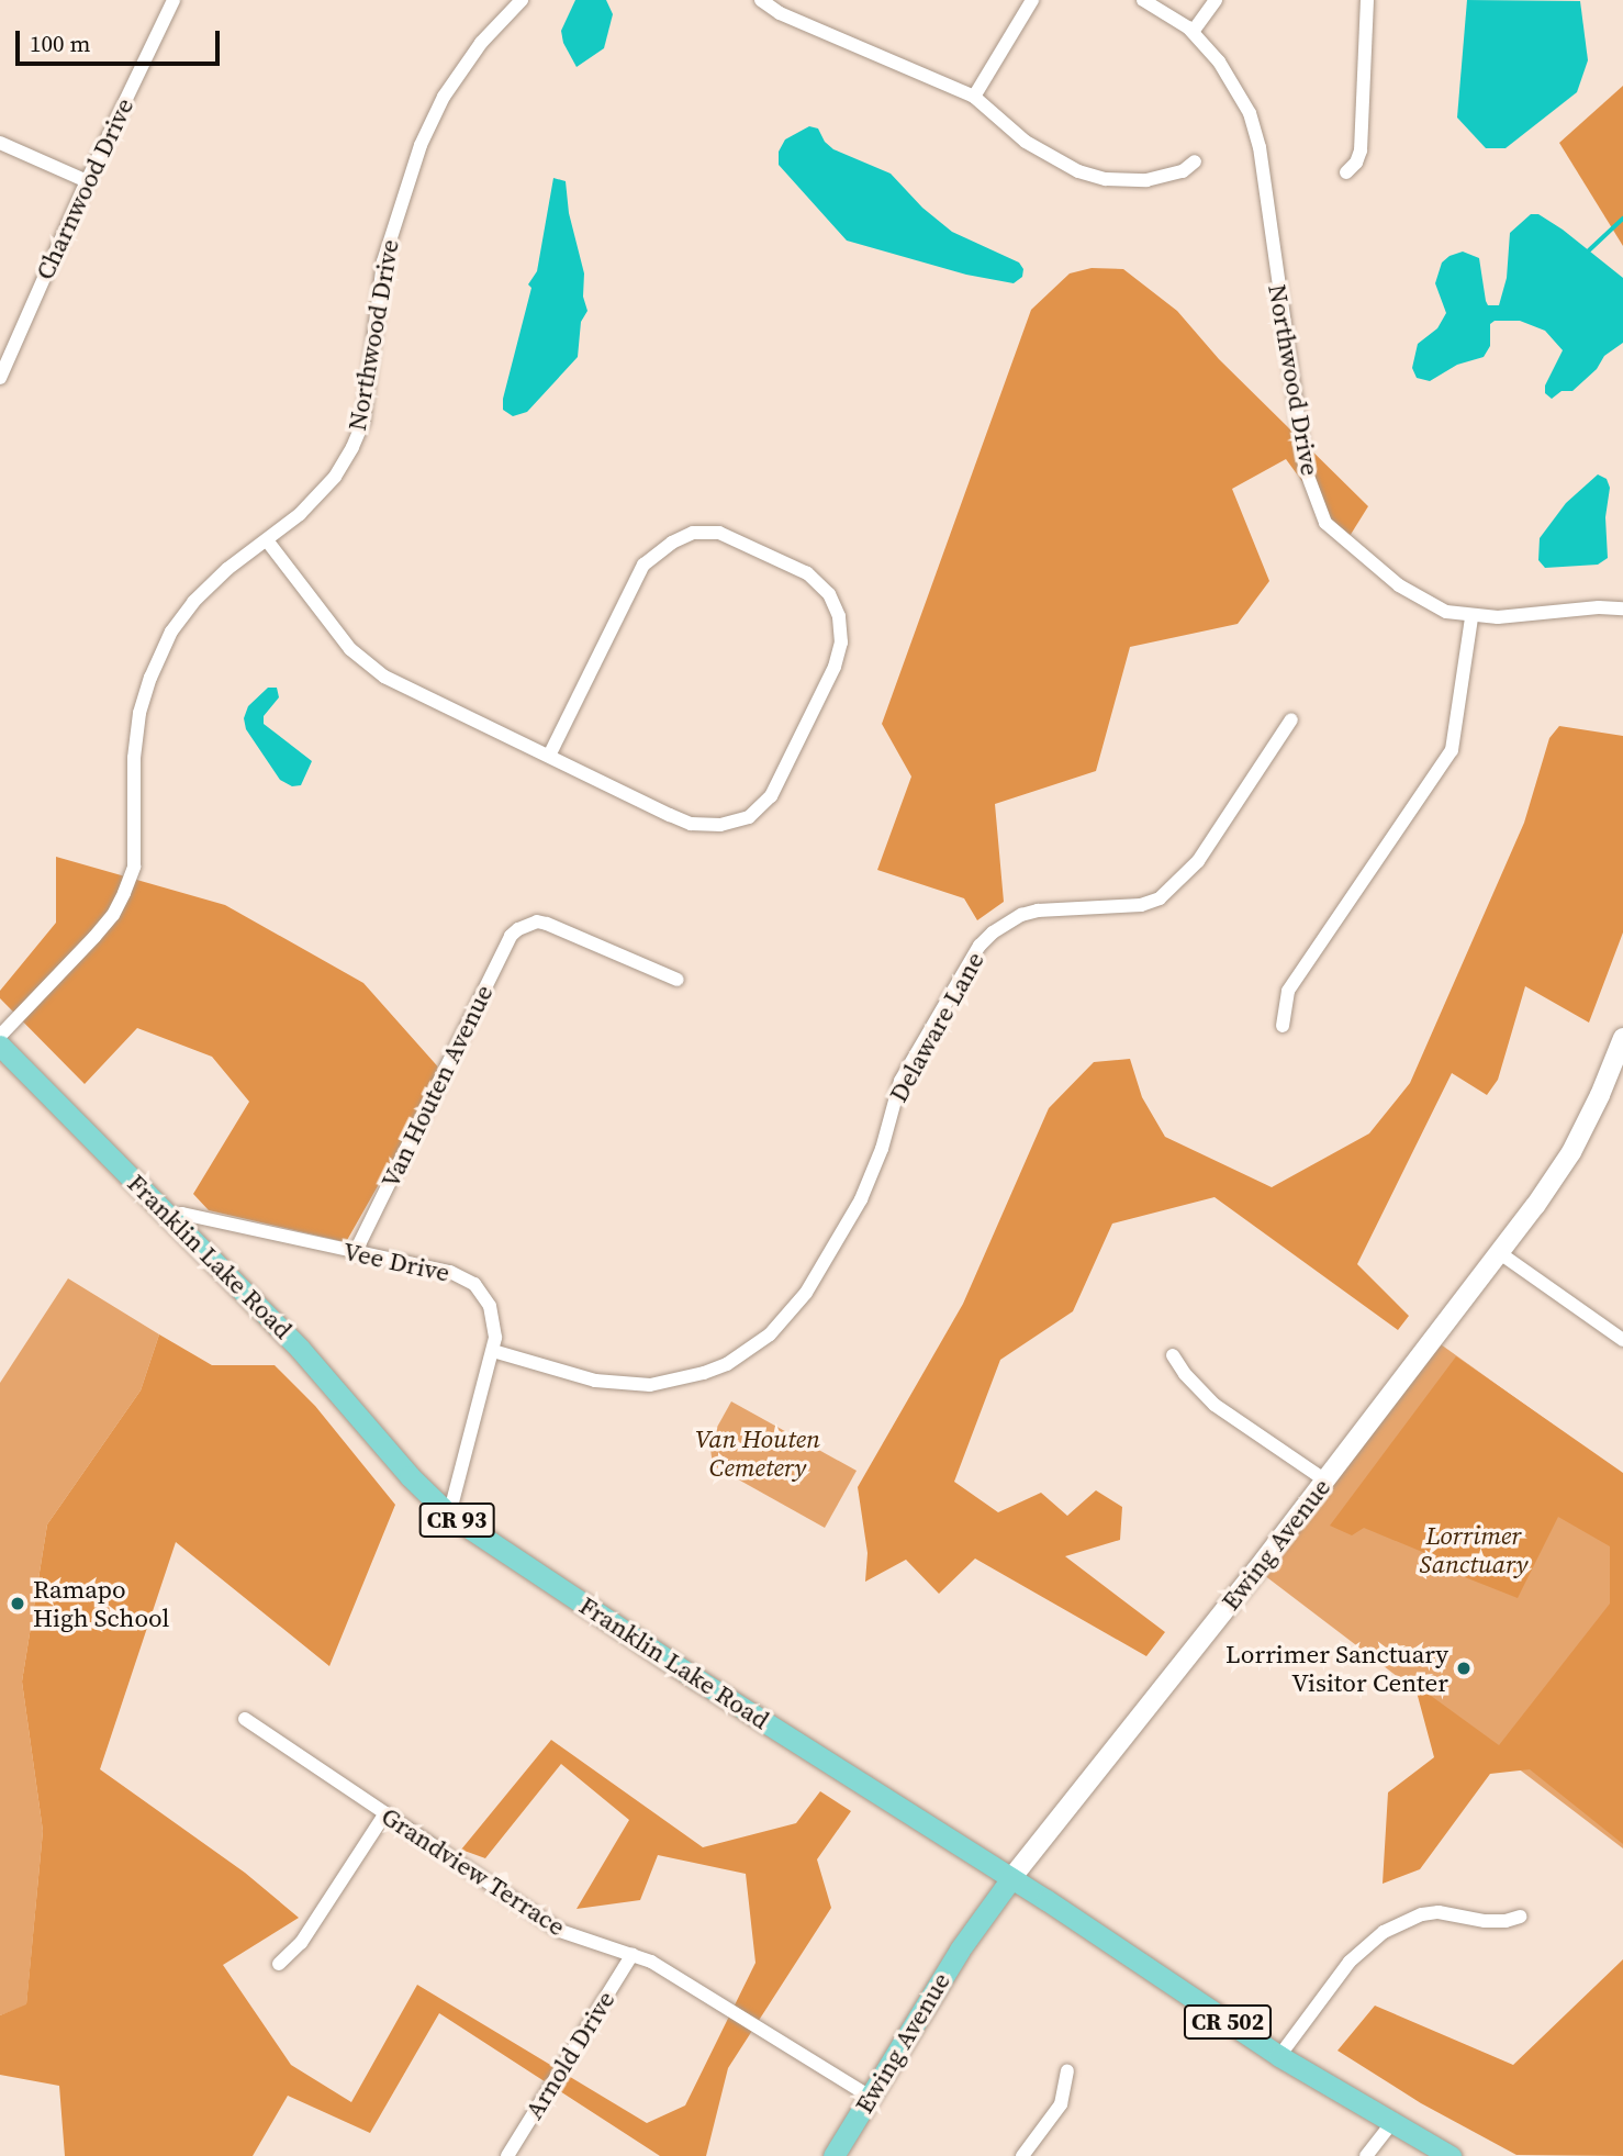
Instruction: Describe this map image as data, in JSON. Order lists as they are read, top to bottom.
{
  "streets": {
    "main road": [
      "Franklin Lake Road",
      "CR 93",
      "Ewing Avenue",
      "CR 502"
    ],
    "street": [
      "Charnwood Drive",
      "Northwood Drive",
      "Delaware Lane",
      "Van Houten Avenue",
      "Vee Drive",
      "Grandview Terrace",
      "Arnold Drive"
    ]
  },
  "crossings": [
    ["Delaware Lane", "Vee Drive"],
    ["Van Houten Avenue", "Vee Drive"],
    ["Franklin Lake Road", "Vee Drive"],
    ["Franklin Lake Road", "Ewing Avenue"],
    ["Ewing Avenue", "Grandview Terrace"],
    ["Grandview Terrace", "Arnold Drive"]
  ],
  "parks": ["Van Houten Cemetery", "Lorrimer Sanctuary"],
  "places": ["Ramapo High School", "Lorrimer Sanctuary Visitor Center"],
  "scale_bar": "100 m"
}
